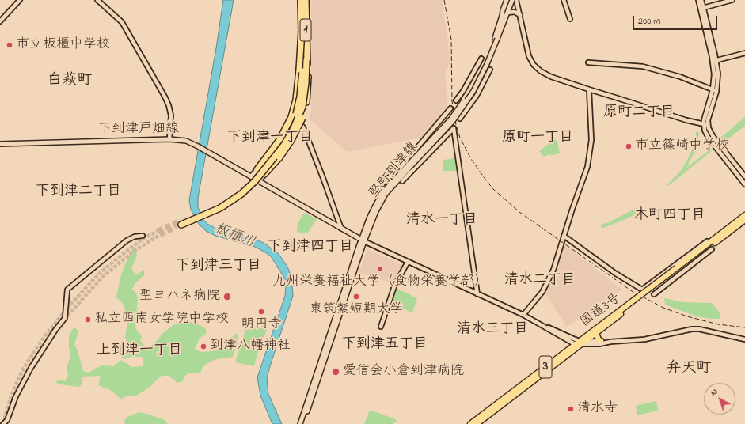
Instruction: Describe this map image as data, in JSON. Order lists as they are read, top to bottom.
{
  "streets": {
    "highway": ["1", "国道3号", "3"],
    "main road": ["下到津戸畑線", "堅町到津線"]
  },
  "crossings": [
    ["下到津戸畑線", "堅町到津線"]
  ],
  "districts": [
    "白萩町",
    "原町二丁目",
    "下到津一丁目",
    "原町一丁目",
    "下到津二丁目",
    "木町四丁目",
    "清水一丁目",
    "下到津四丁目",
    "下到津三丁目",
    "清水二丁目",
    "清水三丁目",
    "下到津五丁目",
    "上到津一丁目",
    "弁天町"
  ],
  "water": ["板櫃川"],
  "places": [
    "市立板櫃中学校",
    "市立篠崎中学校",
    "九州栄養福祉大学（食物栄養学部）",
    "聖ヨハネ病院",
    "東筑紫短期大学",
    "明円寺",
    "私立西南女学院中学校",
    "到津八幡神社",
    "愛信会小倉到津病院",
    "清水寺"
  ],
  "scale_bar": "200 m",
  "north": "top left"
}
